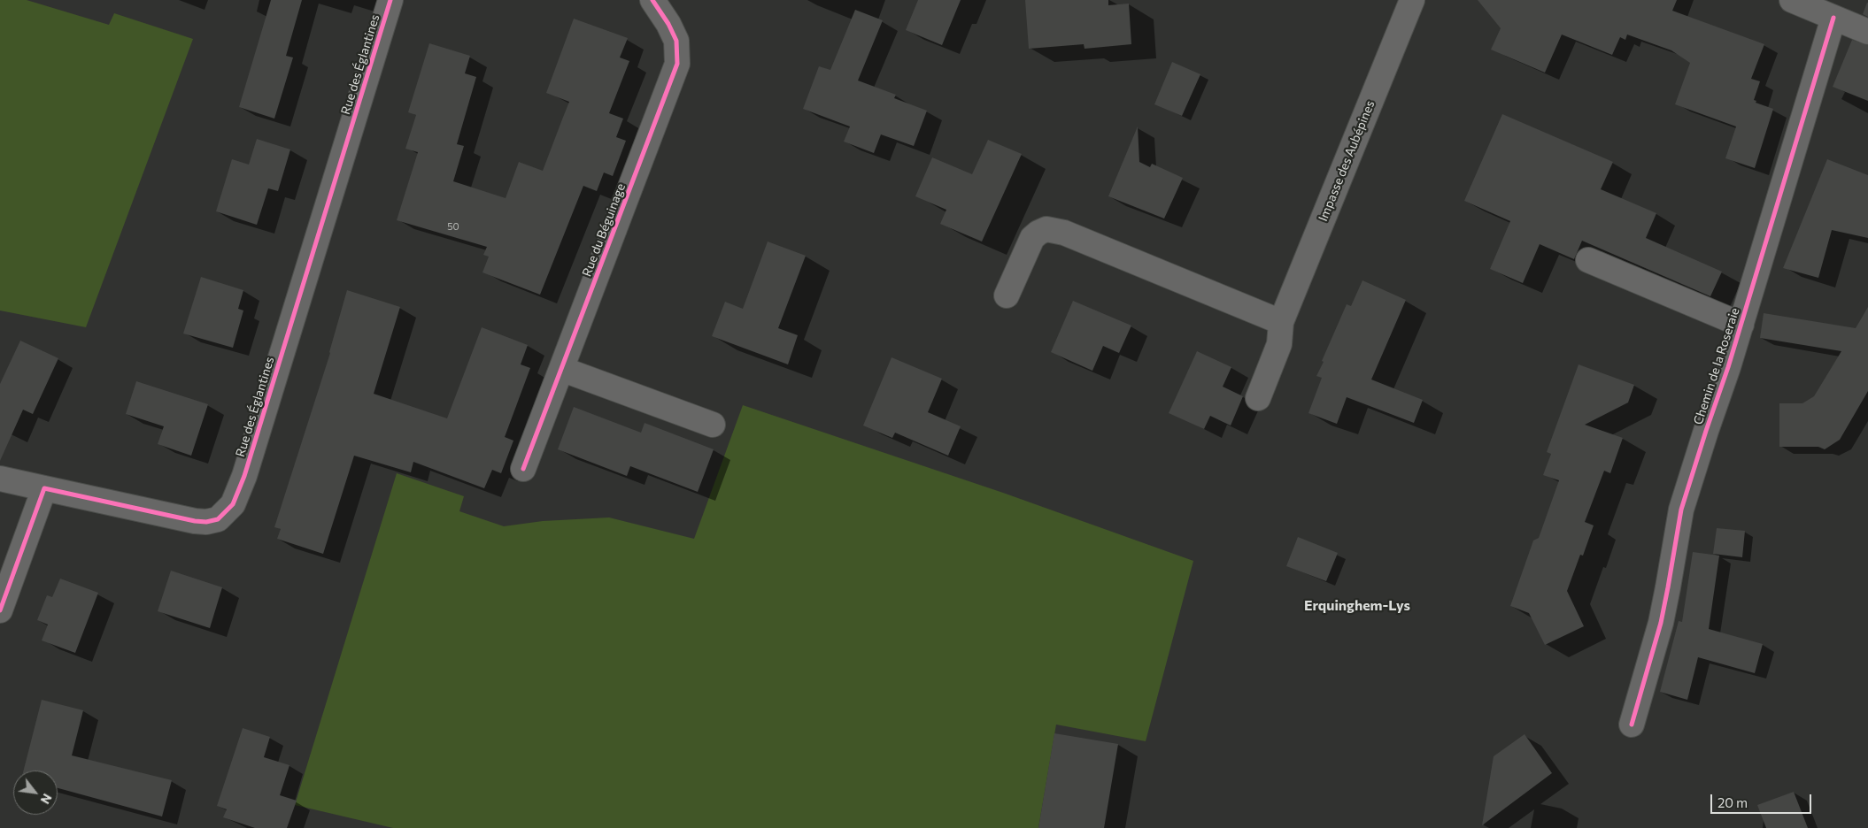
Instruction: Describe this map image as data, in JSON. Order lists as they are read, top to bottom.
{
  "streets": {
    "street": [
      "Rue des Églantines",
      "Impasse des Aubépines",
      "Rue du Béguinage",
      "Chemin de la Roseraie"
    ]
  },
  "districts": ["Erquinghem-Lys"],
  "house_numbers": ["50"],
  "scale_bar": "20 m",
  "north": "bottom right"
}
